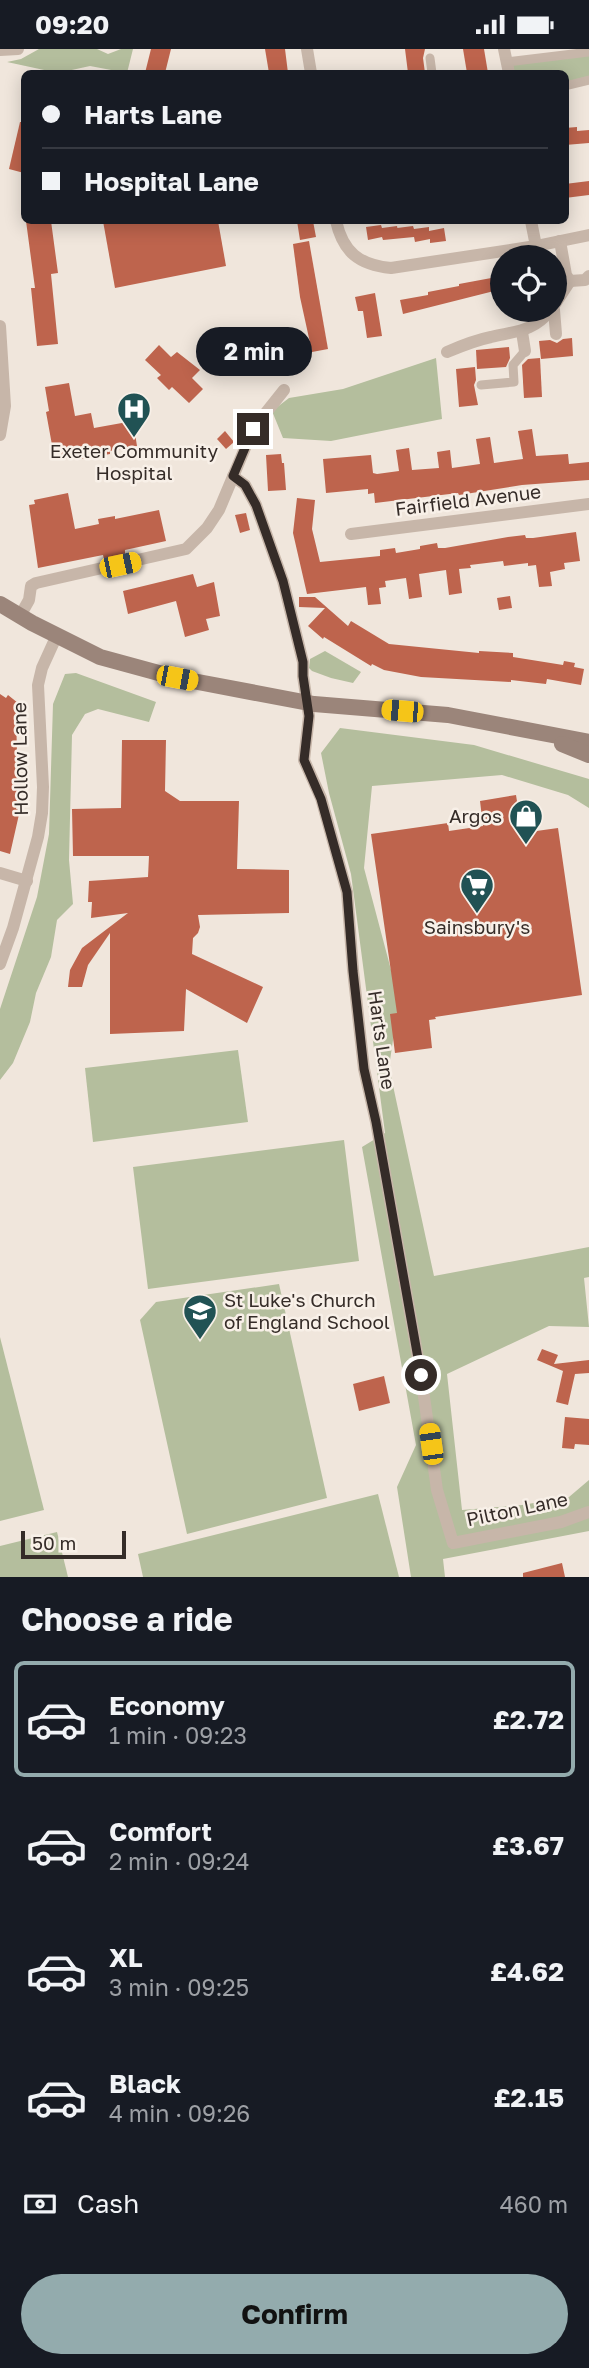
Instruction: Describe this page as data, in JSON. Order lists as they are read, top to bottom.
{
  "streets": {
    "street": [
      "Fairfield Avenue",
      "Hollow Lane",
      "Harts Lane",
      "Pilton Lane"
    ]
  },
  "crossings": [
    ["Harts Lane", "Pilton Lane"]
  ],
  "places": {
    "hospital": ["Exeter Community Hospital"],
    "shop": ["Argos"],
    "supermarket": ["Sainsbury's"],
    "school or university": ["St Luke's Church of England School"]
  },
  "scale_bar": "50 m",
  "page": {
    "status": "09:20",
    "banner": ["Harts Lane", "Hospital Lane"],
    "bubble": "2 min",
    "scale": "50 m",
    "heading": "Choose a ride",
    "list": [
      {
        "name": "Economy",
        "note": "1 min · 09:23",
        "value": "£2.72"
      },
      {
        "name": "Comfort",
        "note": "2 min · 09:24",
        "value": "£3.67"
      },
      {
        "name": "XL",
        "note": "3 min · 09:25",
        "value": "£4.62"
      },
      {
        "name": "Black",
        "note": "4 min · 09:26",
        "value": "£2.15"
      }
    ],
    "pay": ["Cash", "460 m"],
    "buttons": "Confirm"
  }
}
